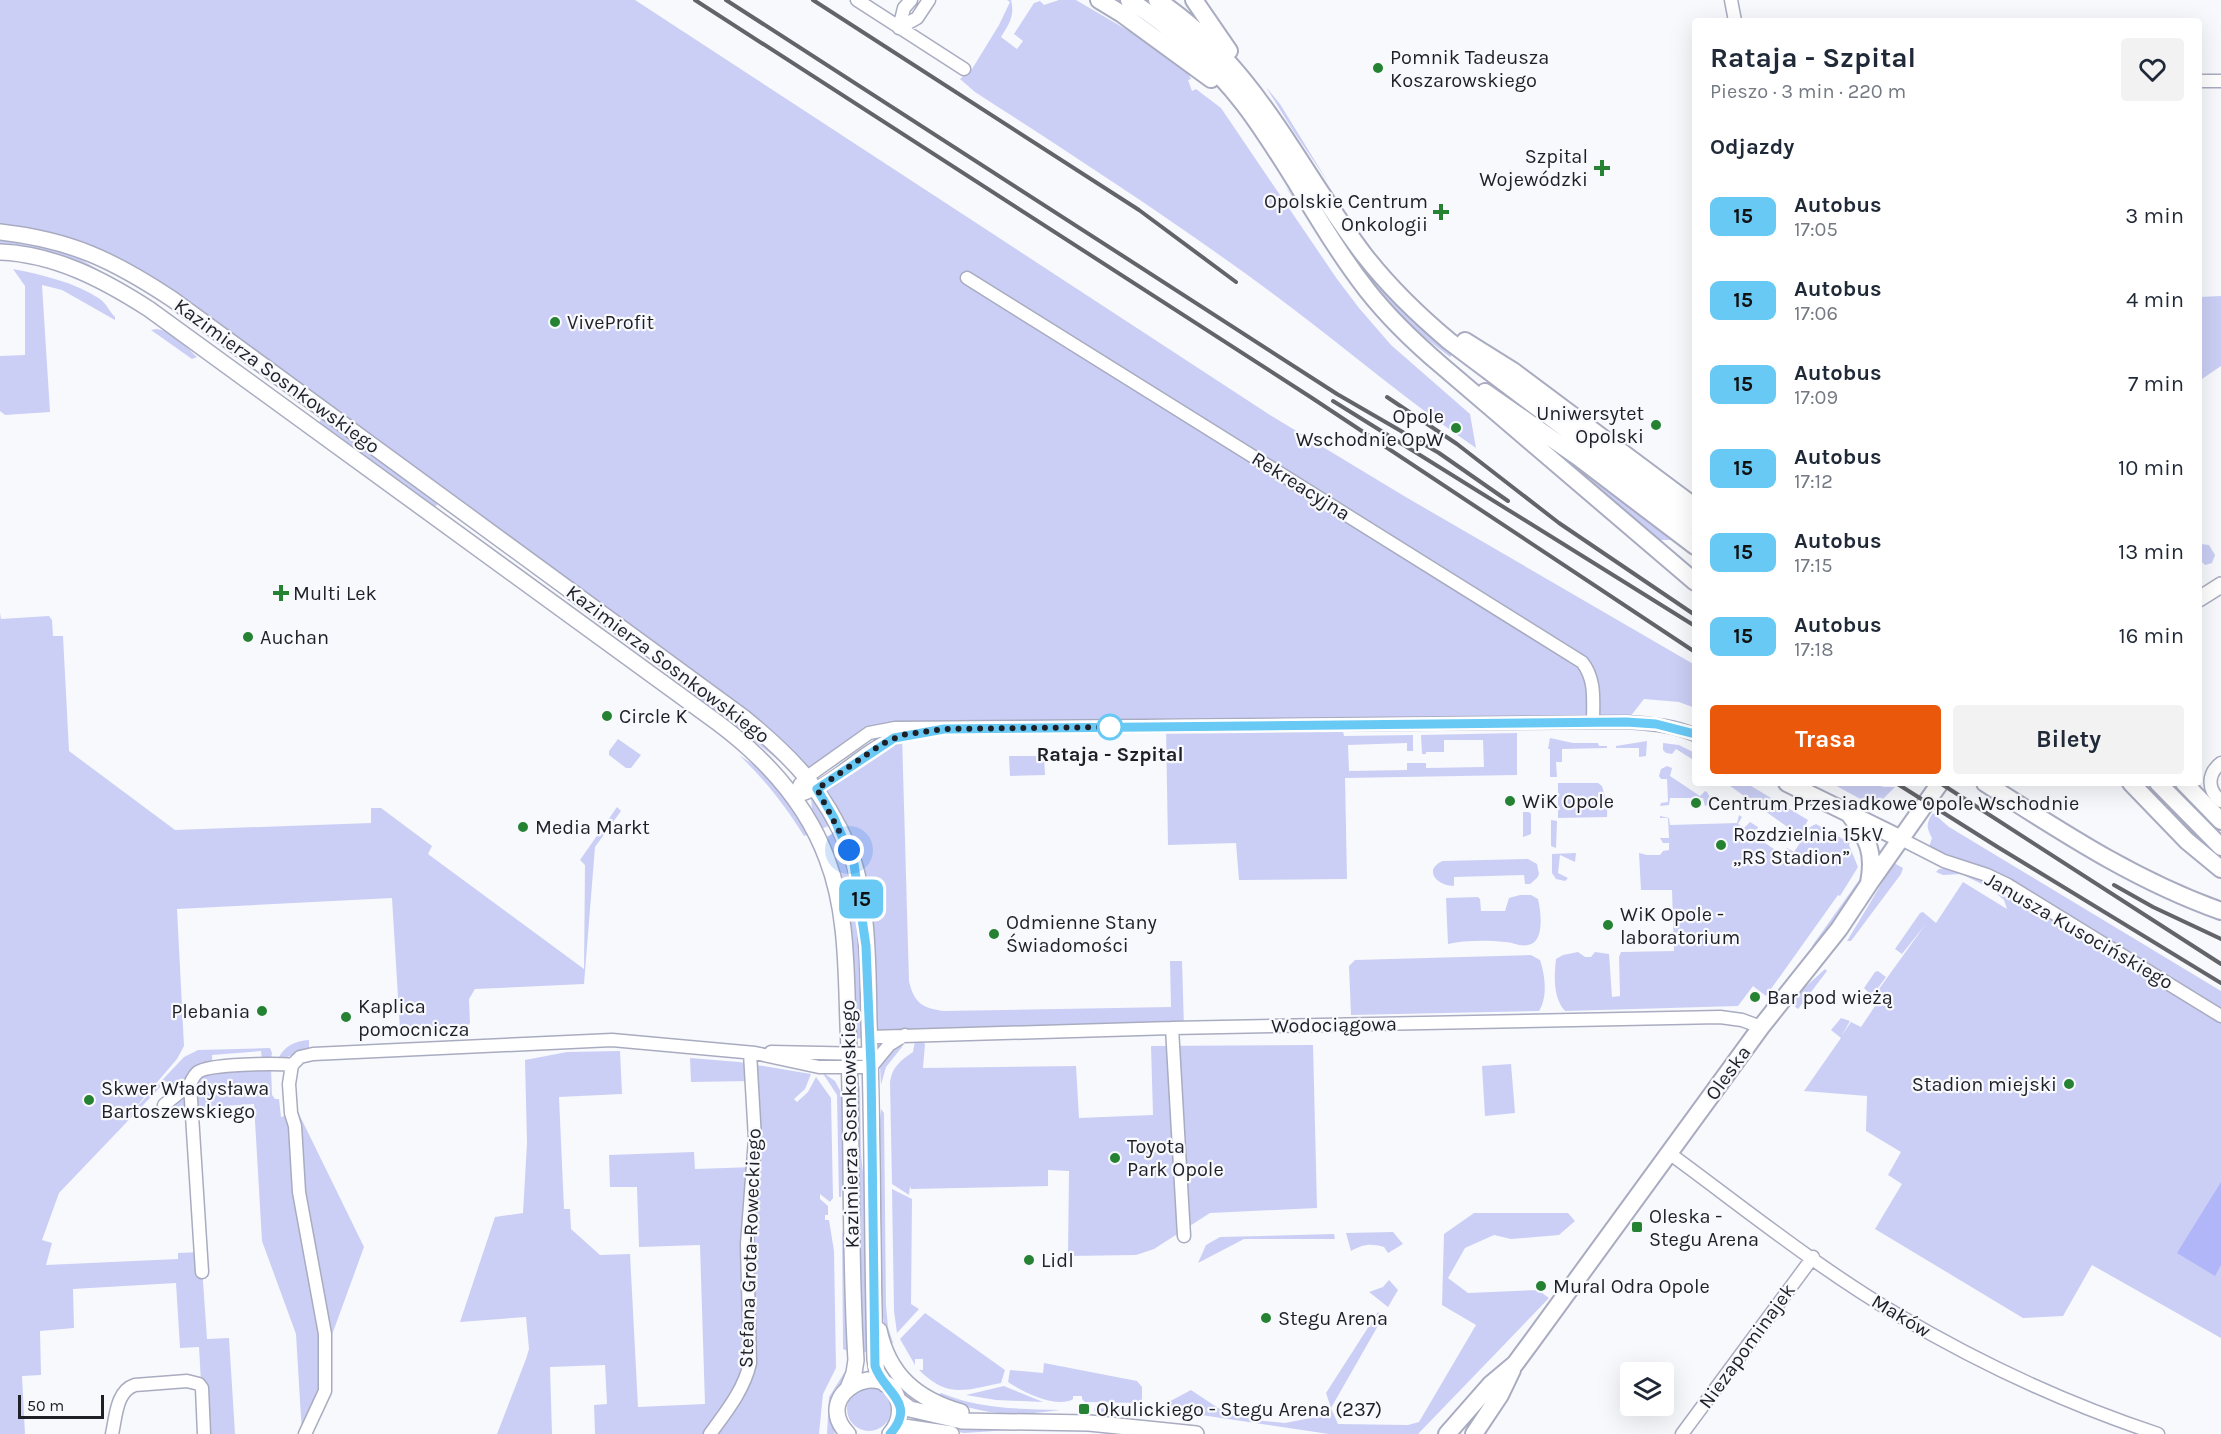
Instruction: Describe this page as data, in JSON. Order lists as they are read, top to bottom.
{
  "streets": {
    "main road": ["Oleska"],
    "street": [
      "Kazimierza Sosnkowskiego",
      "Rekreacyjna",
      "Janusza Kusocińskiego",
      "Wodociągowa",
      "Stefana Grota-Roweckiego",
      "Maków",
      "Niezapominajek"
    ]
  },
  "crossings": [
    ["Kazimierza Sosnkowskiego", "Wodociągowa"],
    ["Janusza Kusocińskiego", "Oleska"],
    ["Wodociągowa", "Oleska"],
    ["Oleska", "Maków"],
    ["Maków", "Niezapominajek"]
  ],
  "places": {
    "other": [
      "Pomnik Tadeusza Koszarowskiego",
      "ViveProfit",
      "Uniwersytet Opolski",
      "Opole Wschodnie OpW",
      "Auchan",
      "Circle K",
      "Rataja - Szpital",
      "WiK Opole",
      "Centrum Przesiadkowe Opole Wschodnie",
      "Media Markt",
      "Rozdzielnia 15kV „RS Stadion”",
      "WiK Opole - laboratorium",
      "Odmienne Stany Świadomości",
      "Bar pod wieżą",
      "Plebania",
      "Kaplica pomocnicza",
      "Stadion miejski",
      "Skwer Władysława Bartoszewskiego",
      "Toyota Park Opole",
      "Lidl",
      "Mural Odra Opole",
      "Stegu Arena"
    ],
    "health": ["Szpital Wojewódzki", "Opolskie Centrum Onkologii", "Multi Lek"],
    "transit": ["Oleska - Stegu Arena", "Okulickiego - Stegu Arena (237)"]
  },
  "lines": ["bus line 15"],
  "scale_bar": "50 m",
  "page": {
    "on_map": "15",
    "heading": [
      ["Rataja - Szpital", "Pieszo · 3 min · 220 m"],
      "Odjazdy"
    ],
    "list": [
      {
        "mark": "15",
        "name": "Autobus",
        "note": "17:05",
        "value": "3 min"
      },
      {
        "mark": "15",
        "name": "Autobus",
        "note": "17:06",
        "value": "4 min"
      },
      {
        "mark": "15",
        "name": "Autobus",
        "note": "17:09",
        "value": "7 min"
      },
      {
        "mark": "15",
        "name": "Autobus",
        "note": "17:12",
        "value": "10 min"
      },
      {
        "mark": "15",
        "name": "Autobus",
        "note": "17:15",
        "value": "13 min"
      },
      {
        "mark": "15",
        "name": "Autobus",
        "note": "17:18",
        "value": "16 min"
      }
    ],
    "buttons": ["Trasa", "Bilety"],
    "scale": "50 m"
  }
}
